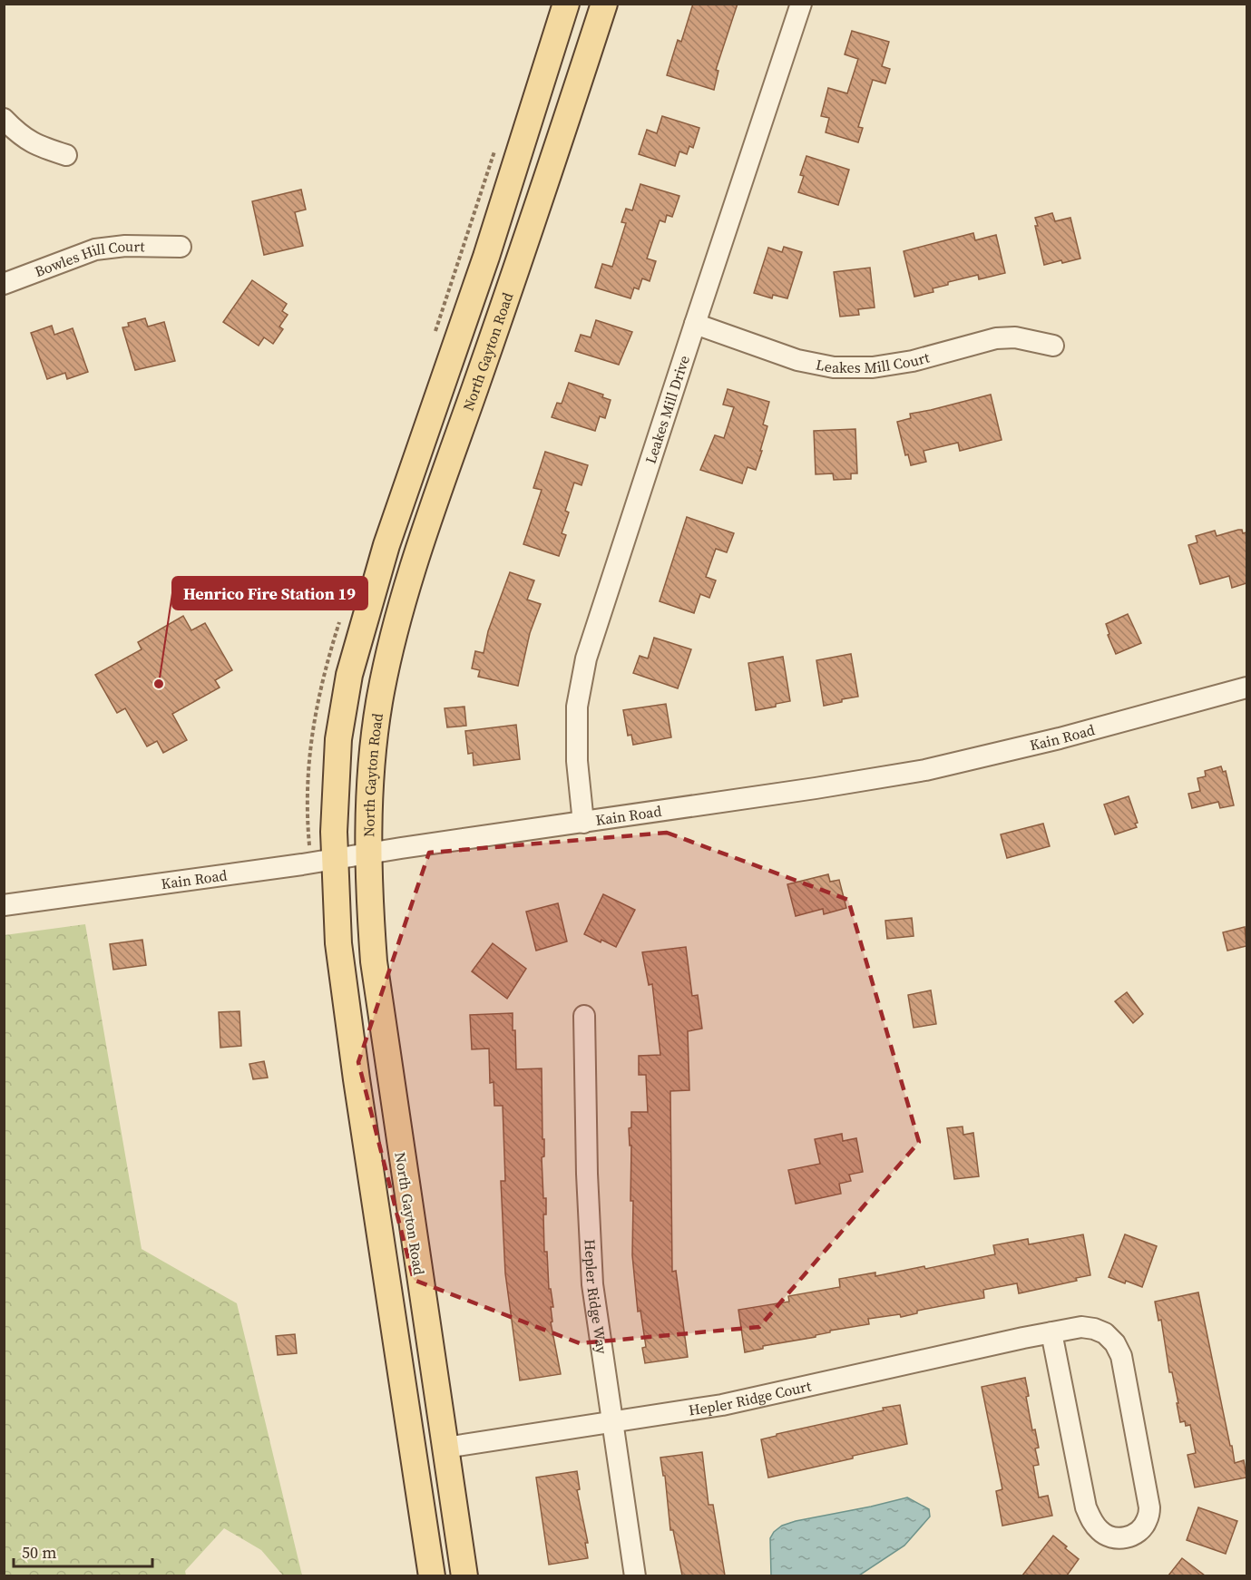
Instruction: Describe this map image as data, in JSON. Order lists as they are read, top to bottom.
{
  "streets": {
    "main road": ["North Gayton Road"],
    "street": [
      "Bowles Hill Court",
      "Leakes Mill Court",
      "Leakes Mill Drive",
      "Kain Road",
      "Hepler Ridge Way",
      "Hepler Ridge Court"
    ]
  },
  "crossings": [
    ["North Gayton Road", "Kain Road"],
    ["North Gayton Road", "Hepler Ridge Court"],
    ["Leakes Mill Court", "Leakes Mill Drive"],
    ["Leakes Mill Drive", "Kain Road"],
    ["Hepler Ridge Way", "Hepler Ridge Court"]
  ],
  "places": ["Henrico Fire Station 19"],
  "scale_bar": "50 m"
}
